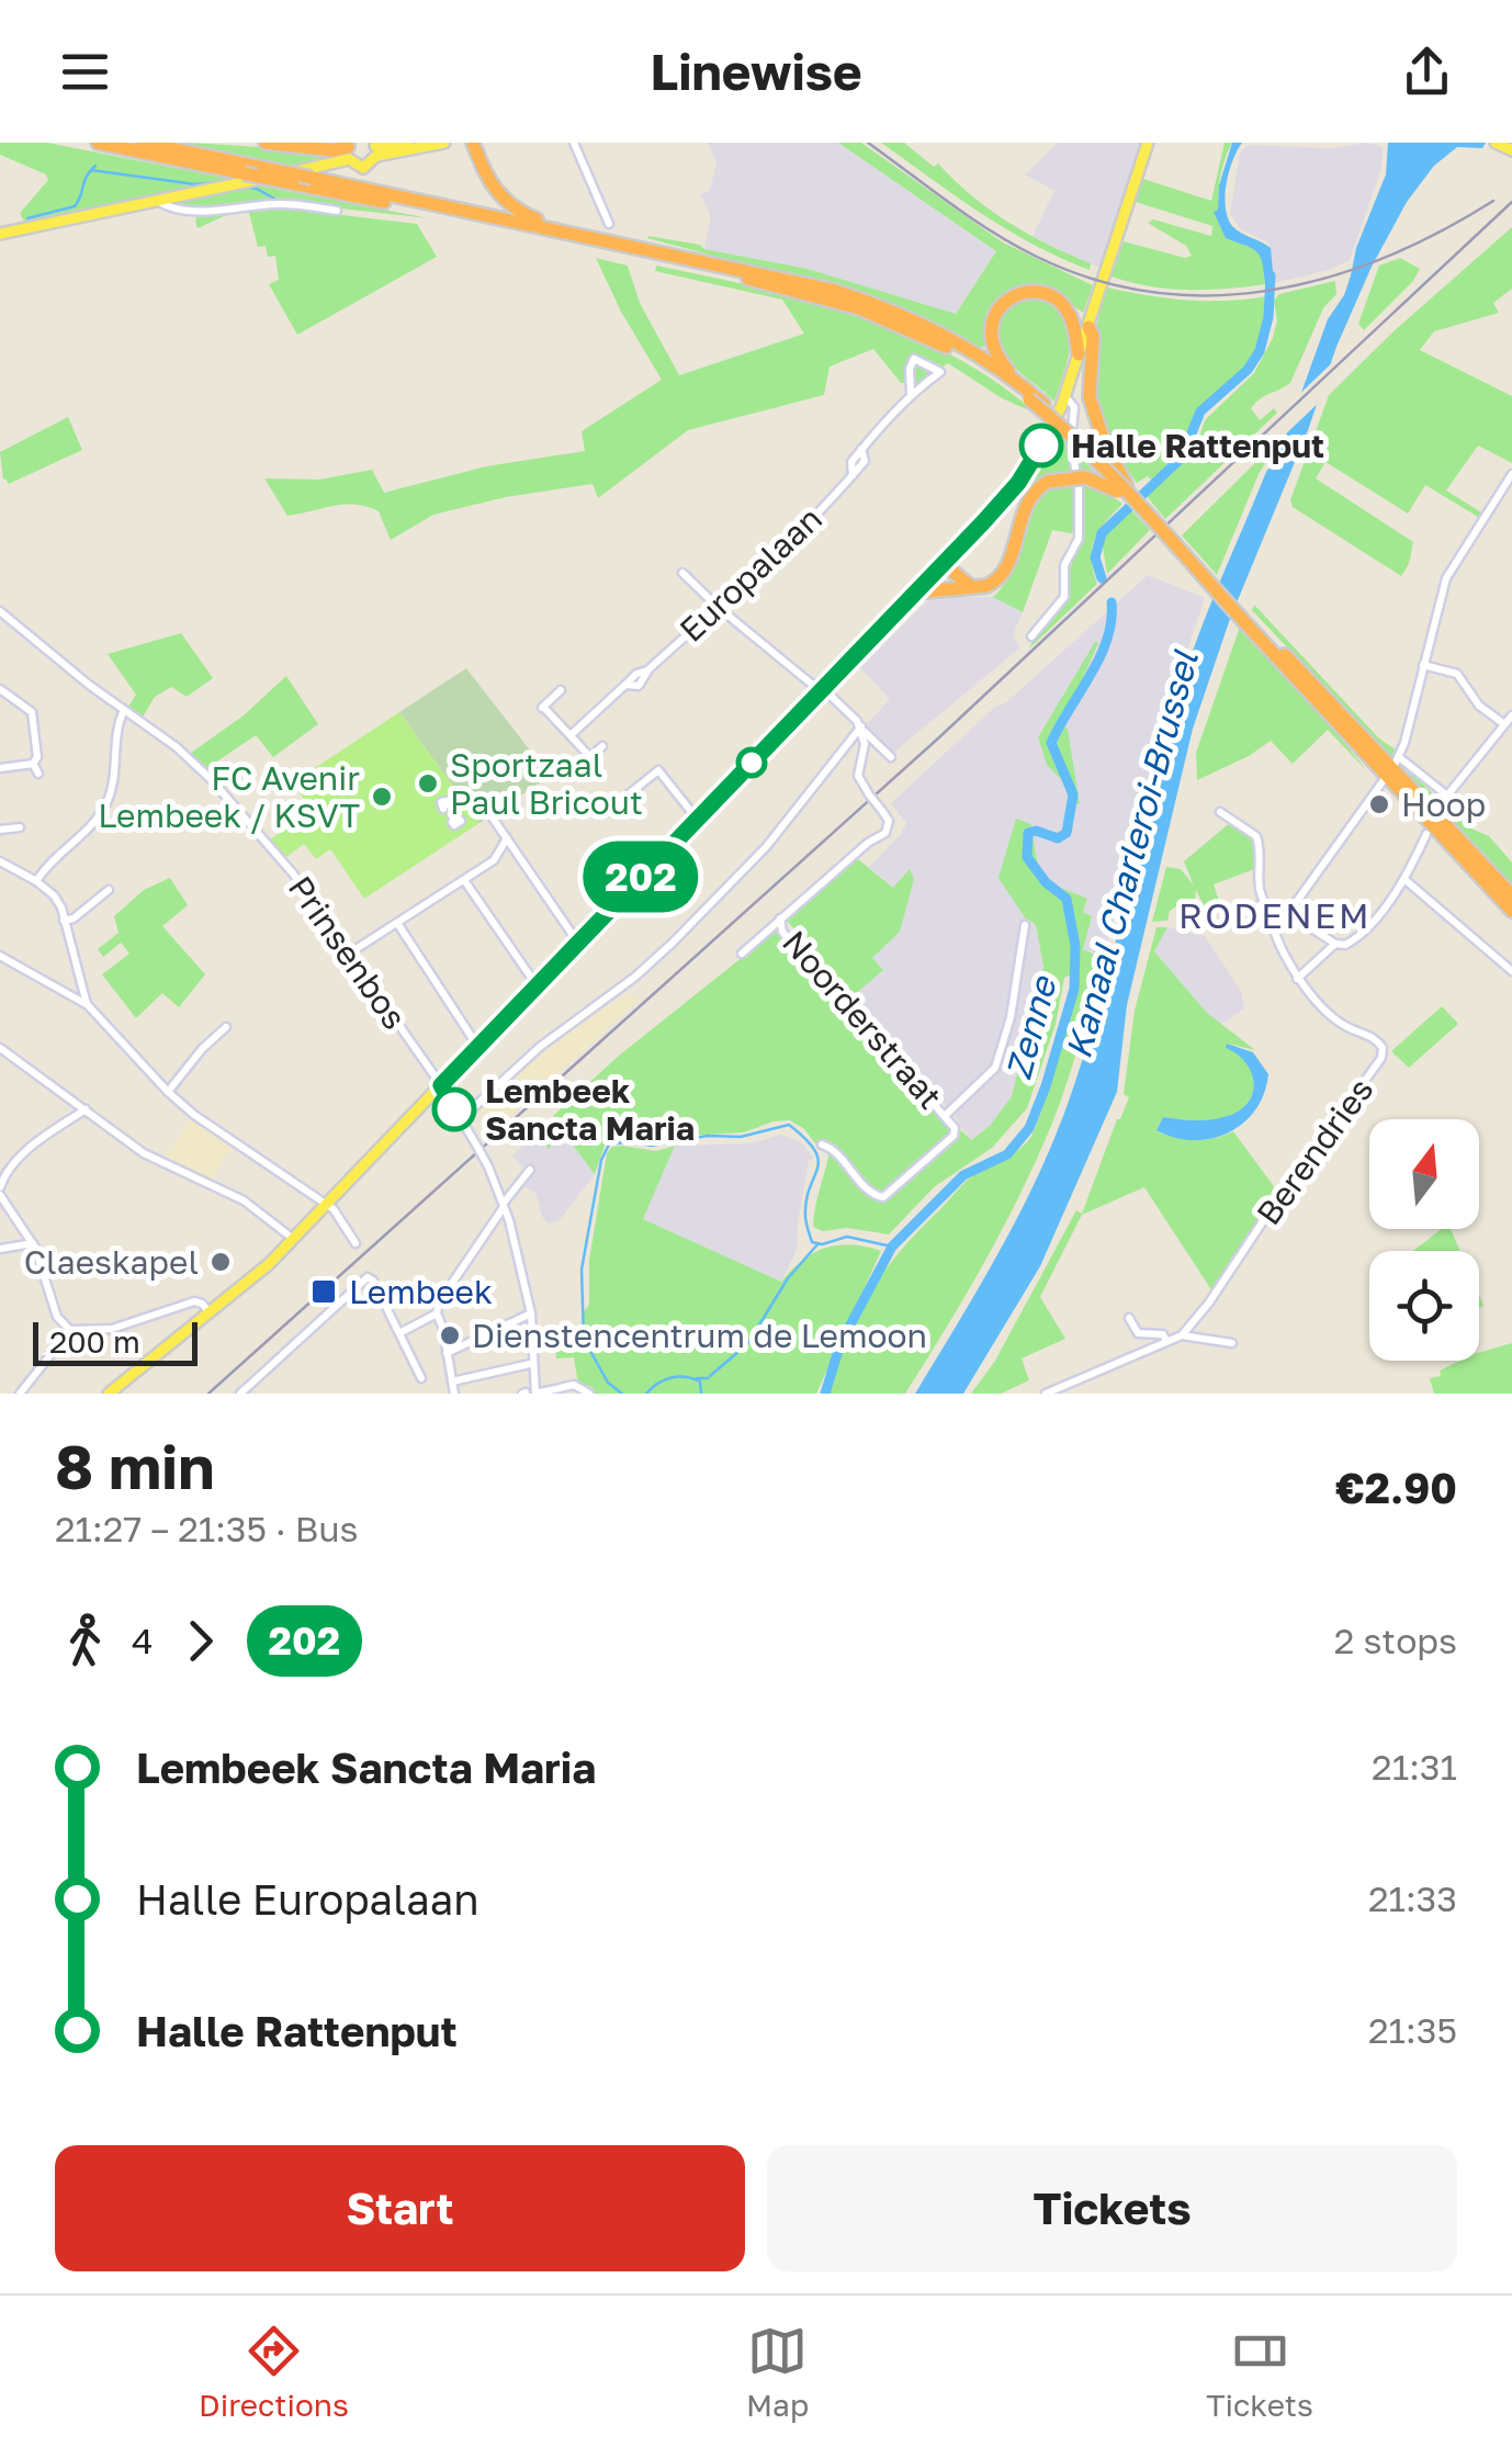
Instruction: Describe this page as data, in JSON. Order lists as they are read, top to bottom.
{
  "streets": {
    "street": [
      "Europalaan",
      "Prinsenbos",
      "Noorderstraat",
      "Berendries"
    ]
  },
  "districts": ["RODENEM"],
  "water": ["Kanaal Charleroi-Brussel", "Zenne"],
  "places": {
    "other": [
      "Halle Rattenput",
      "Sportzaal Paul Bricout",
      "FC Avenir Lembeek / KSVT",
      "Hoop",
      "Lembeek Sancta Maria",
      "Claeskapel",
      "Dienstencentrum de Lemoon"
    ],
    "transit": ["Lembeek"]
  },
  "lines": ["bus line 202"],
  "scale_bar": "200 m",
  "north": "top",
  "page": {
    "header": "Linewise",
    "on_map": "202",
    "scale": "200 m",
    "heading": ["8 min", "21:27 – 21:35 · Bus", "€2.90"],
    "legs": ["4", "202", "2 stops"],
    "list": [
      {
        "name": "Lembeek Sancta Maria",
        "value": "21:31"
      },
      {
        "name": "Halle Europalaan",
        "value": "21:33"
      },
      {
        "name": "Halle Rattenput",
        "value": "21:35"
      }
    ],
    "buttons": ["Start", "Tickets"],
    "tabs": ["Directions", "Map", "Tickets"]
  }
}
